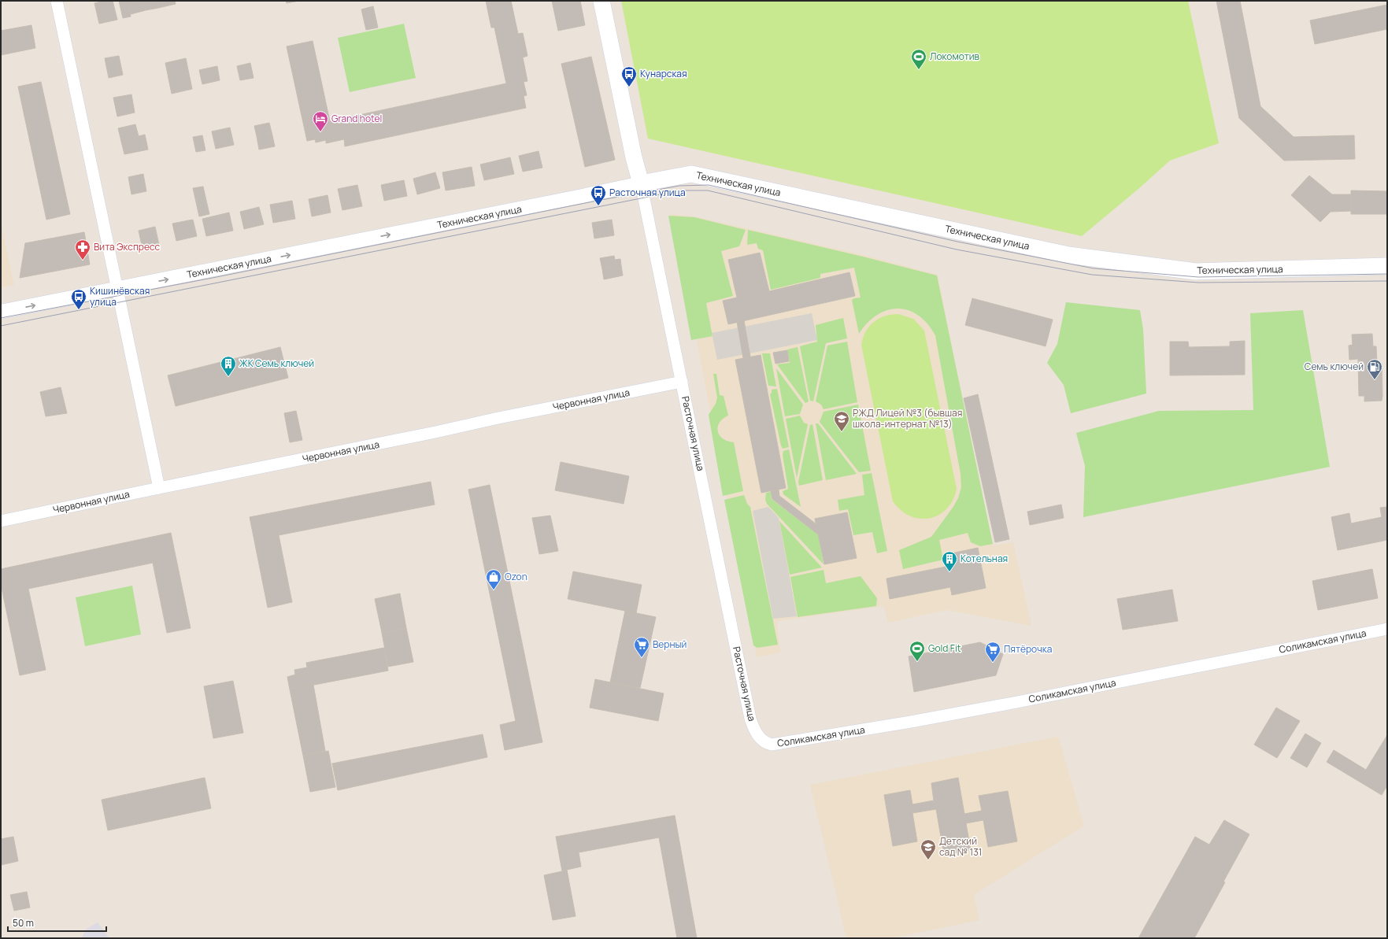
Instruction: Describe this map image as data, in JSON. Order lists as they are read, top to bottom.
{
  "streets": {
    "main road": ["Техническая улица", "Расточная улица"],
    "street": ["Червонная улица", "Соликамская улица"]
  },
  "crossings": [
    ["Техническая улица", "Расточная улица"],
    ["Червонная улица", "Расточная улица"],
    ["Расточная улица", "Соликамская улица"]
  ],
  "one_way": ["Техническая улица"],
  "places": {
    "sports": ["Локомотив", "Gold Fit"],
    "bus stop": ["Кунарская", "Расточная улица", "Кишинёвская улица"],
    "hotel": ["Grand hotel"],
    "pharmacy": ["Вита Экспресс"],
    "building": ["ЖК Семь ключей", "Котельная"],
    "fuel station": ["Семь ключей"],
    "school or university": ["РЖД Лицей №3 (бывшая школа-интернат №13)", "Детский сад № 131"],
    "shop": ["Ozon"],
    "supermarket": ["Верный", "Пятёрочка"]
  },
  "scale_bar": "50 m"
}
